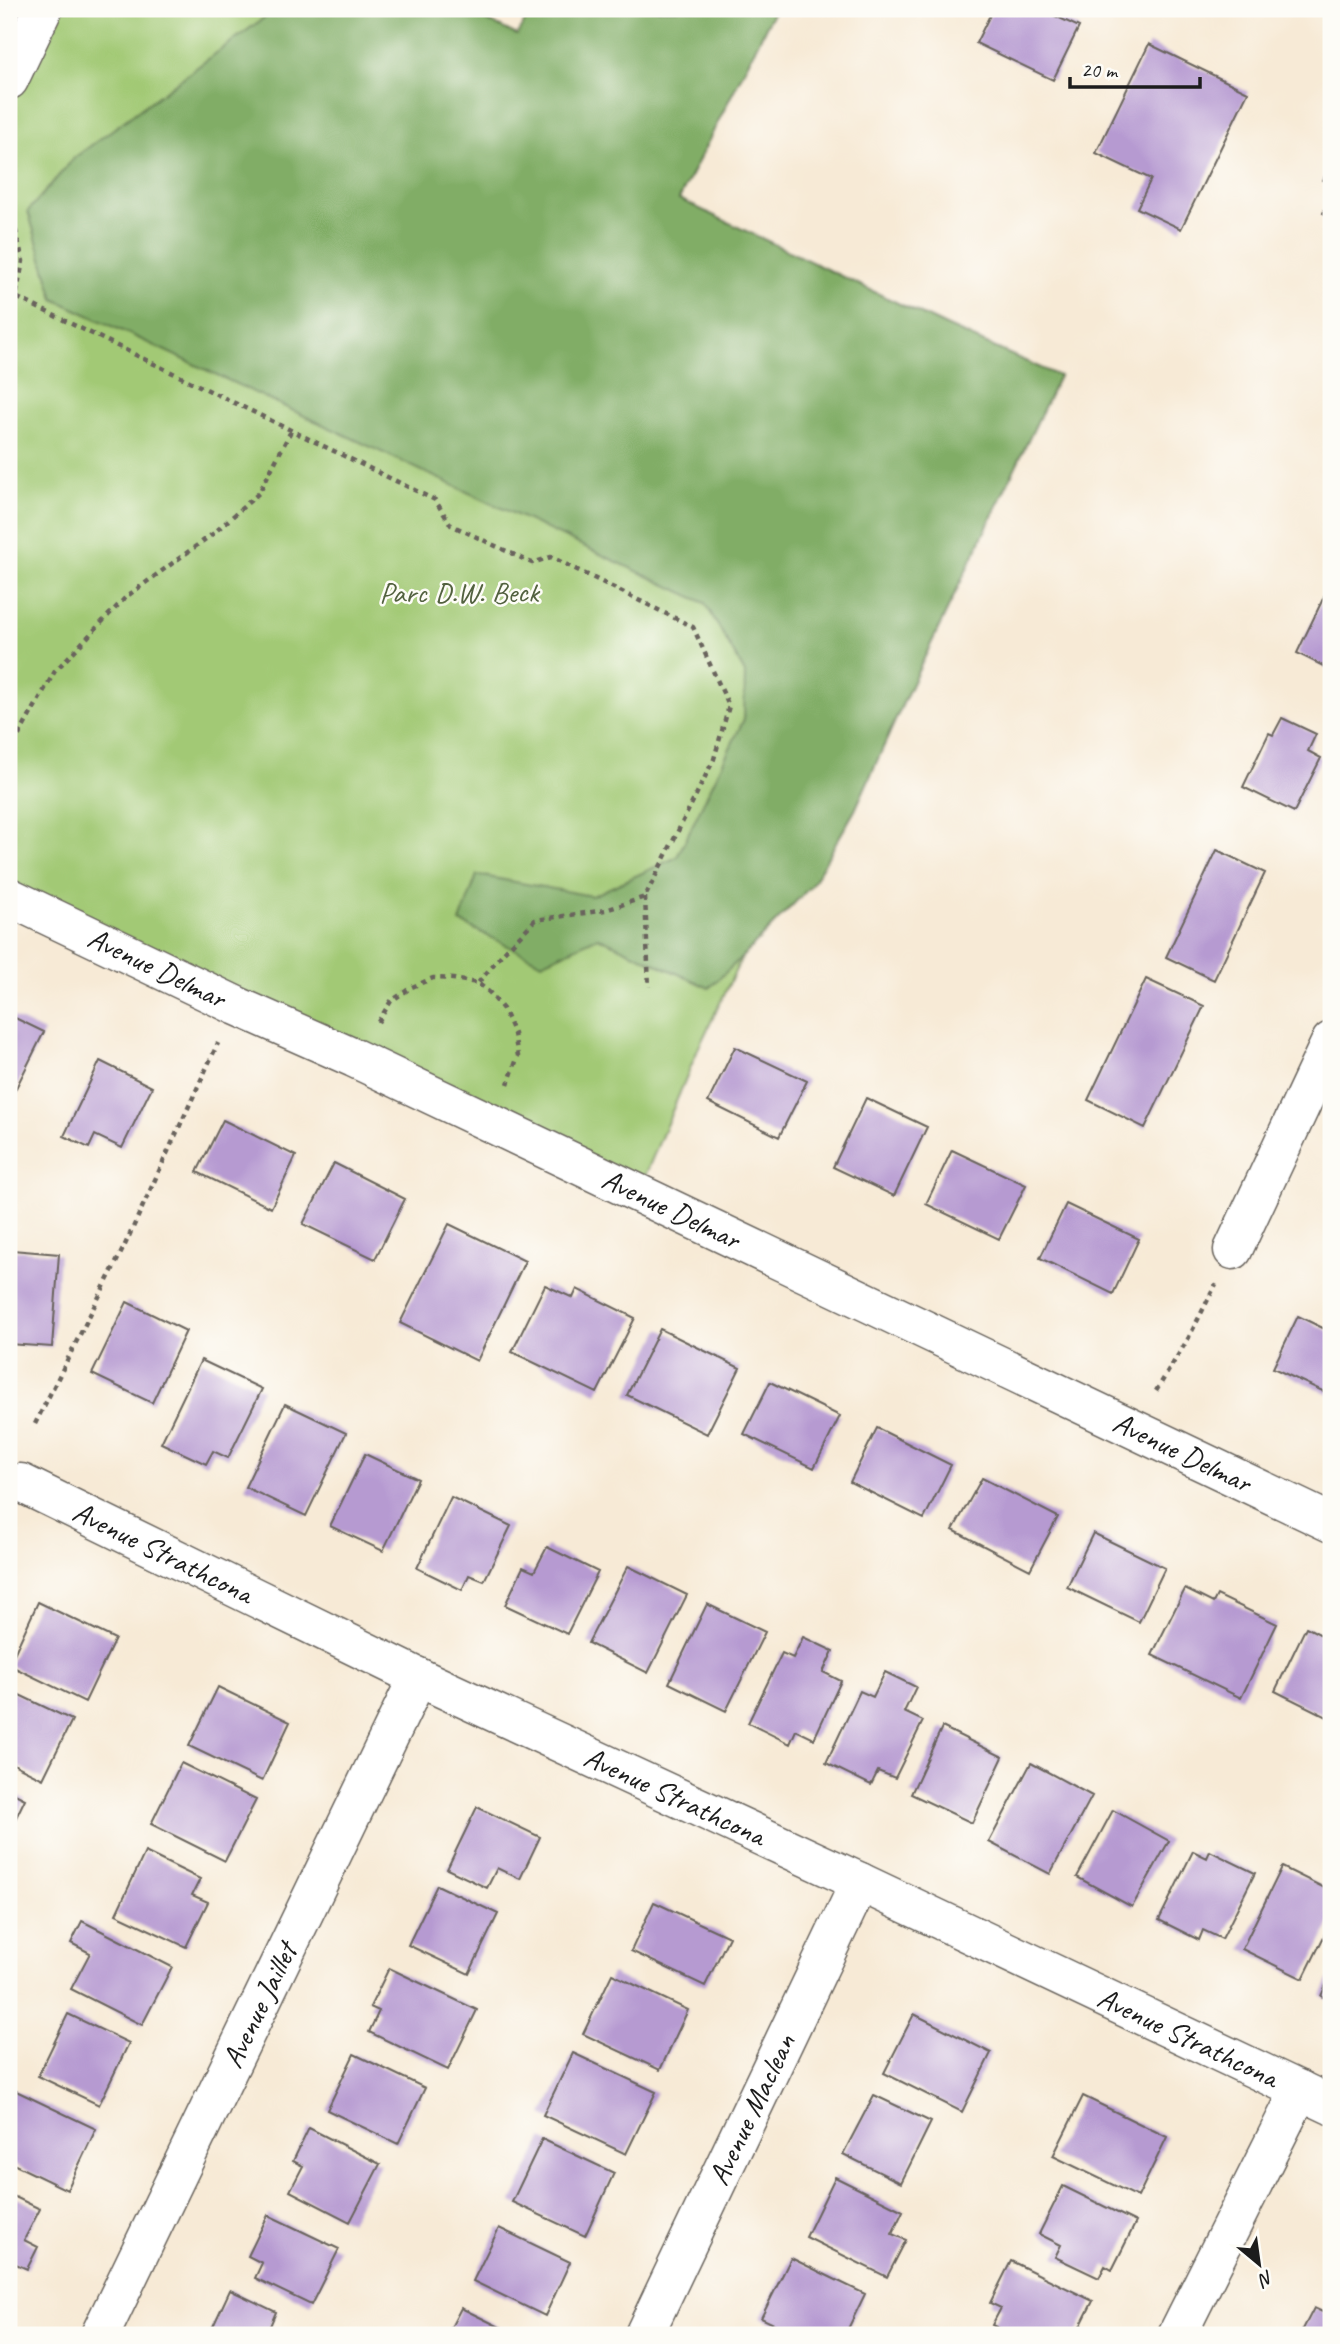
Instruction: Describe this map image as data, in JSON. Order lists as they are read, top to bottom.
{
  "streets": {
    "street": [
      "Avenue Delmar",
      "Avenue Strathcona",
      "Avenue Jaillet",
      "Avenue Maclean"
    ]
  },
  "crossings": [
    ["Avenue Strathcona", "Avenue Jaillet"],
    ["Avenue Strathcona", "Avenue Maclean"]
  ],
  "parks": ["Parc D.W. Beck"],
  "scale_bar": "20 m",
  "north": "bottom right"
}
